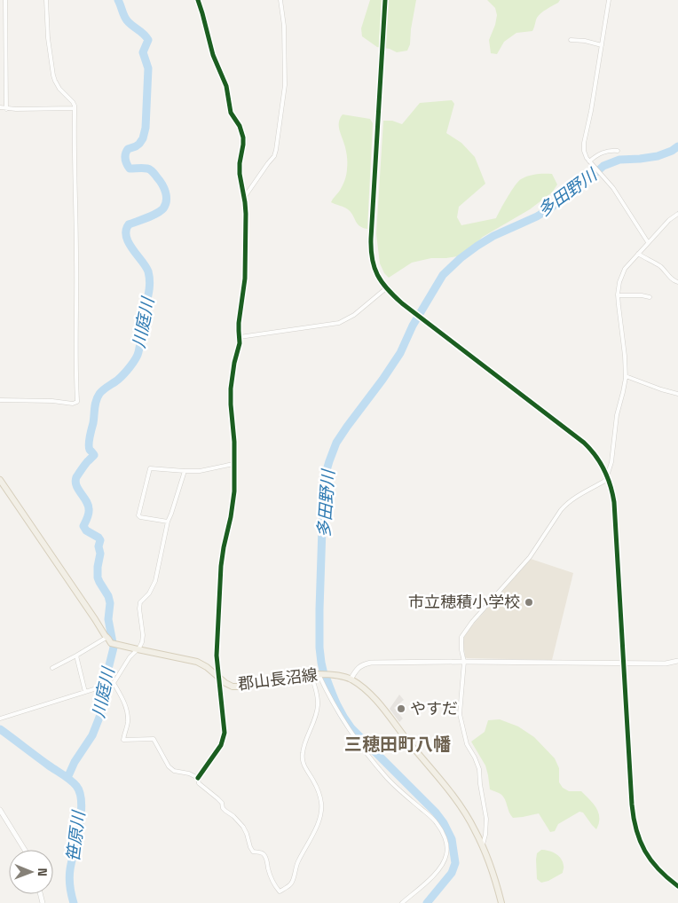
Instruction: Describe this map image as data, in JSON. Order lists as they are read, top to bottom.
{
  "streets": {
    "main road": ["郡山長沼線"]
  },
  "districts": ["三穂田町八幡"],
  "water": ["多田野川", "川庭川", "笹原川"],
  "places": ["市立穂積小学校", "やすだ"],
  "north": "right"
}
